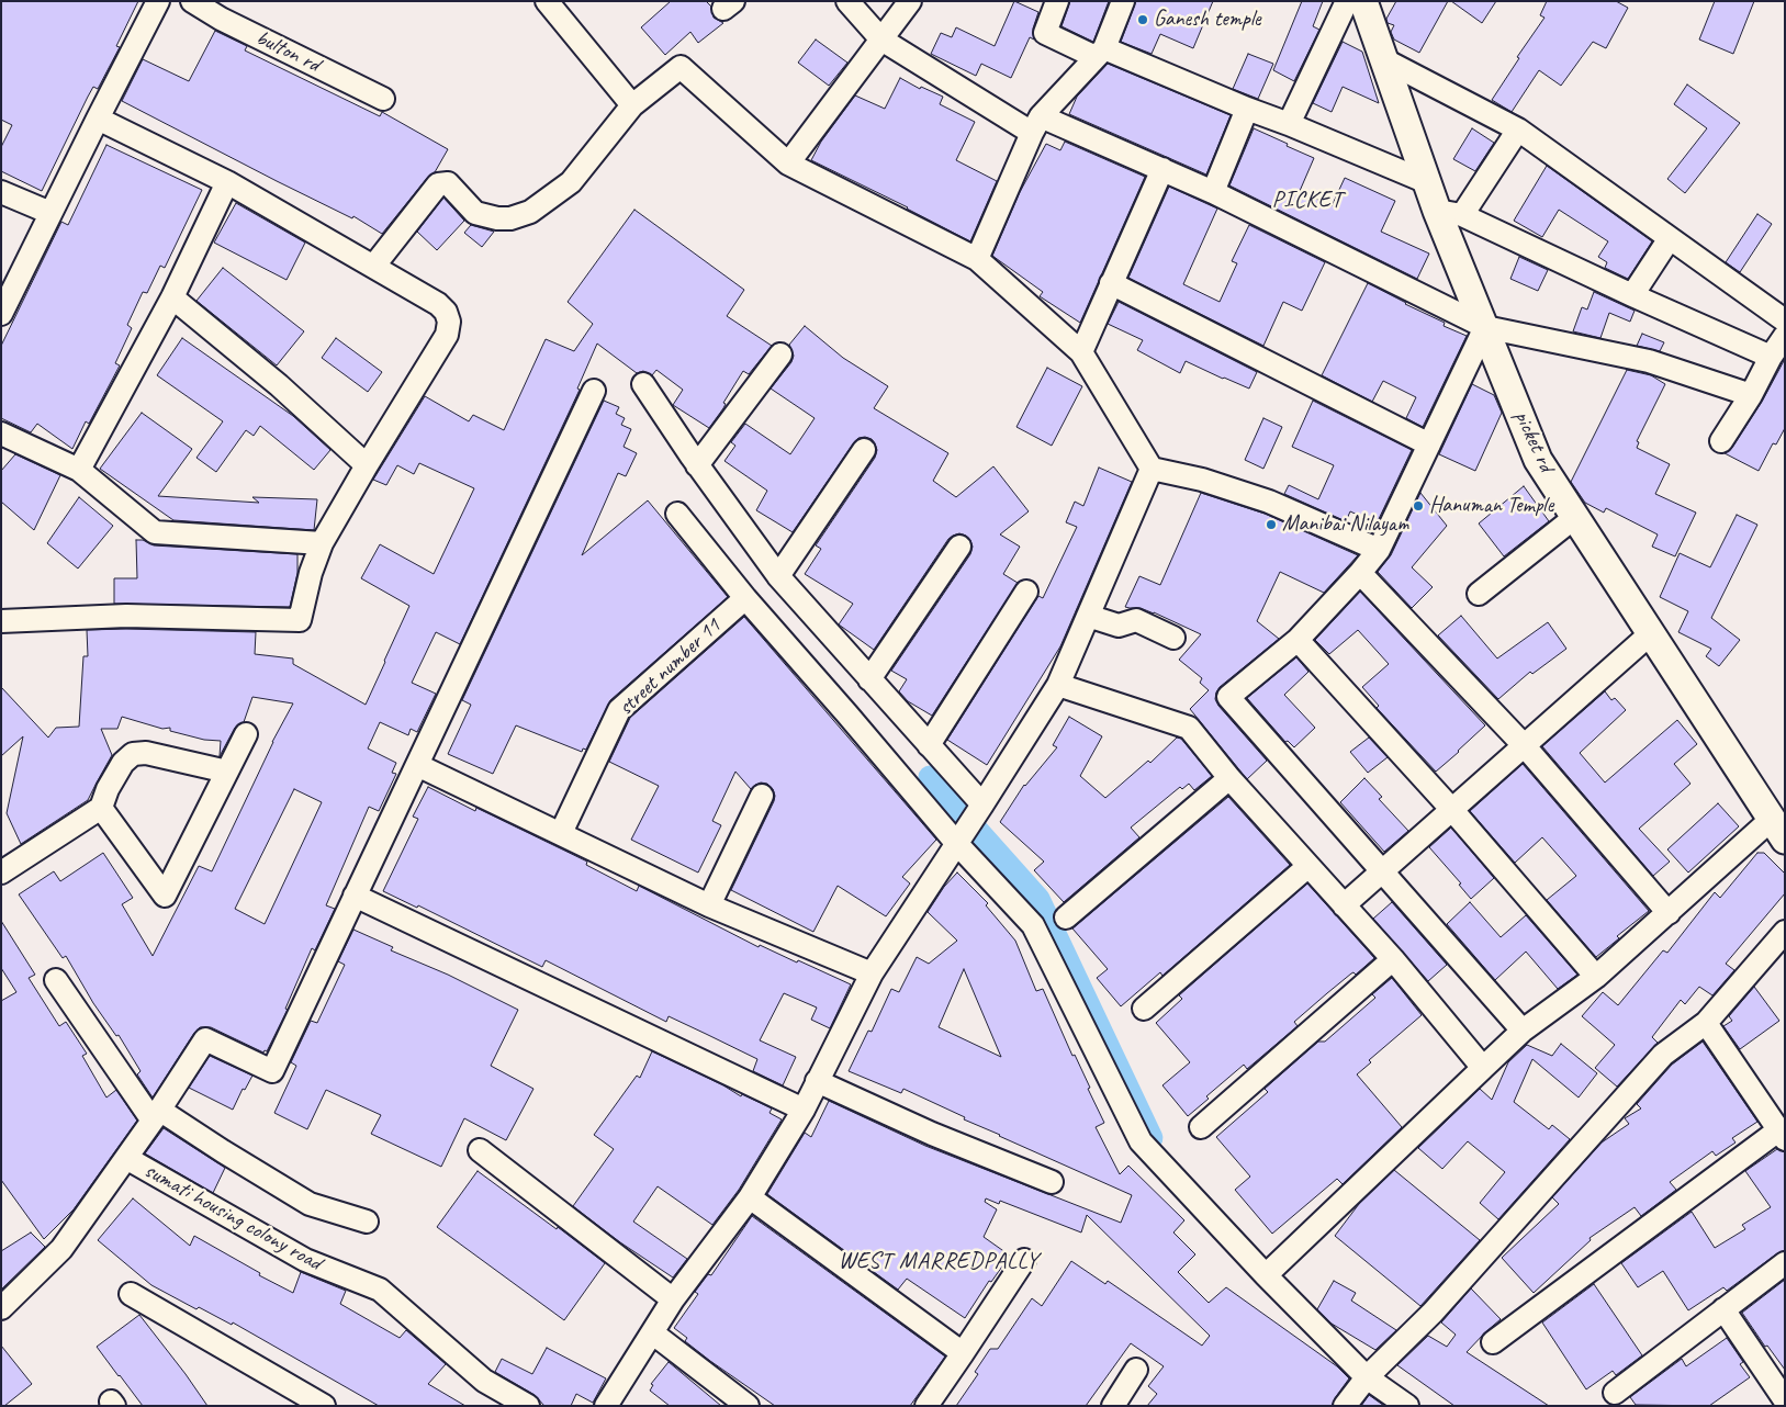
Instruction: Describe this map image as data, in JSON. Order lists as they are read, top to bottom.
{
  "streets": {
    "street": [
      "bulton rd",
      "picket rd",
      "street number 11",
      "sumati housing colony road"
    ]
  },
  "districts": ["PICKET", "WEST MARREDPALLY"],
  "places": ["Ganesh temple", "Hanuman Temple", "Manibai Nilayam"]
}
